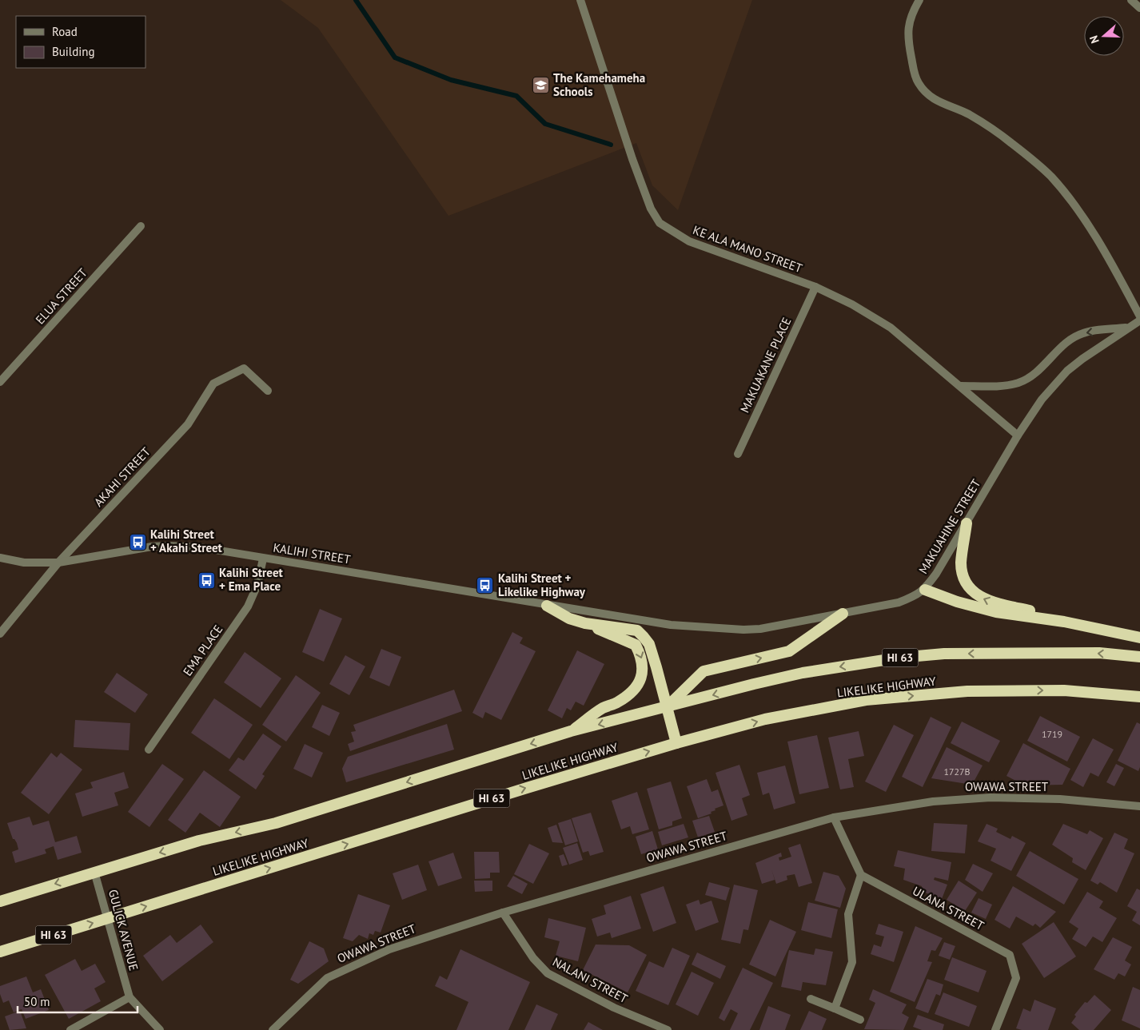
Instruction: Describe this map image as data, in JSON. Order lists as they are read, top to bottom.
{
  "streets": {
    "highway": ["HI 63", "LIKELIKE HIGHWAY"],
    "street": [
      "KE ALA MANO STREET",
      "ELUA STREET",
      "MAKUAKANE PLACE",
      "AKAHI STREET",
      "MAKUAHINE STREET",
      "KALIHI STREET",
      "EMA PLACE",
      "OWAWA STREET",
      "ULANA STREET",
      "GULICK AVENUE",
      "NALANI STREET"
    ]
  },
  "crossings": [
    ["KE ALA MANO STREET", "MAKUAKANE PLACE"],
    ["KE ALA MANO STREET", "MAKUAHINE STREET"],
    ["AKAHI STREET", "KALIHI STREET"],
    ["MAKUAHINE STREET", "KALIHI STREET"],
    ["KALIHI STREET", "EMA PLACE"],
    ["HI 63", "GULICK AVENUE"],
    ["LIKELIKE HIGHWAY", "GULICK AVENUE"],
    ["OWAWA STREET", "NALANI STREET"]
  ],
  "places": {
    "school or university": ["The Kamehameha Schools"],
    "bus stop": ["Kalihi Street + Akahi Street", "Kalihi Street + Ema Place", "Kalihi Street + Likelike Highway"]
  },
  "house_numbers": ["1719", "1727B"],
  "legend": ["Road", "Building"],
  "scale_bar": "50 m",
  "north": "left"
}
